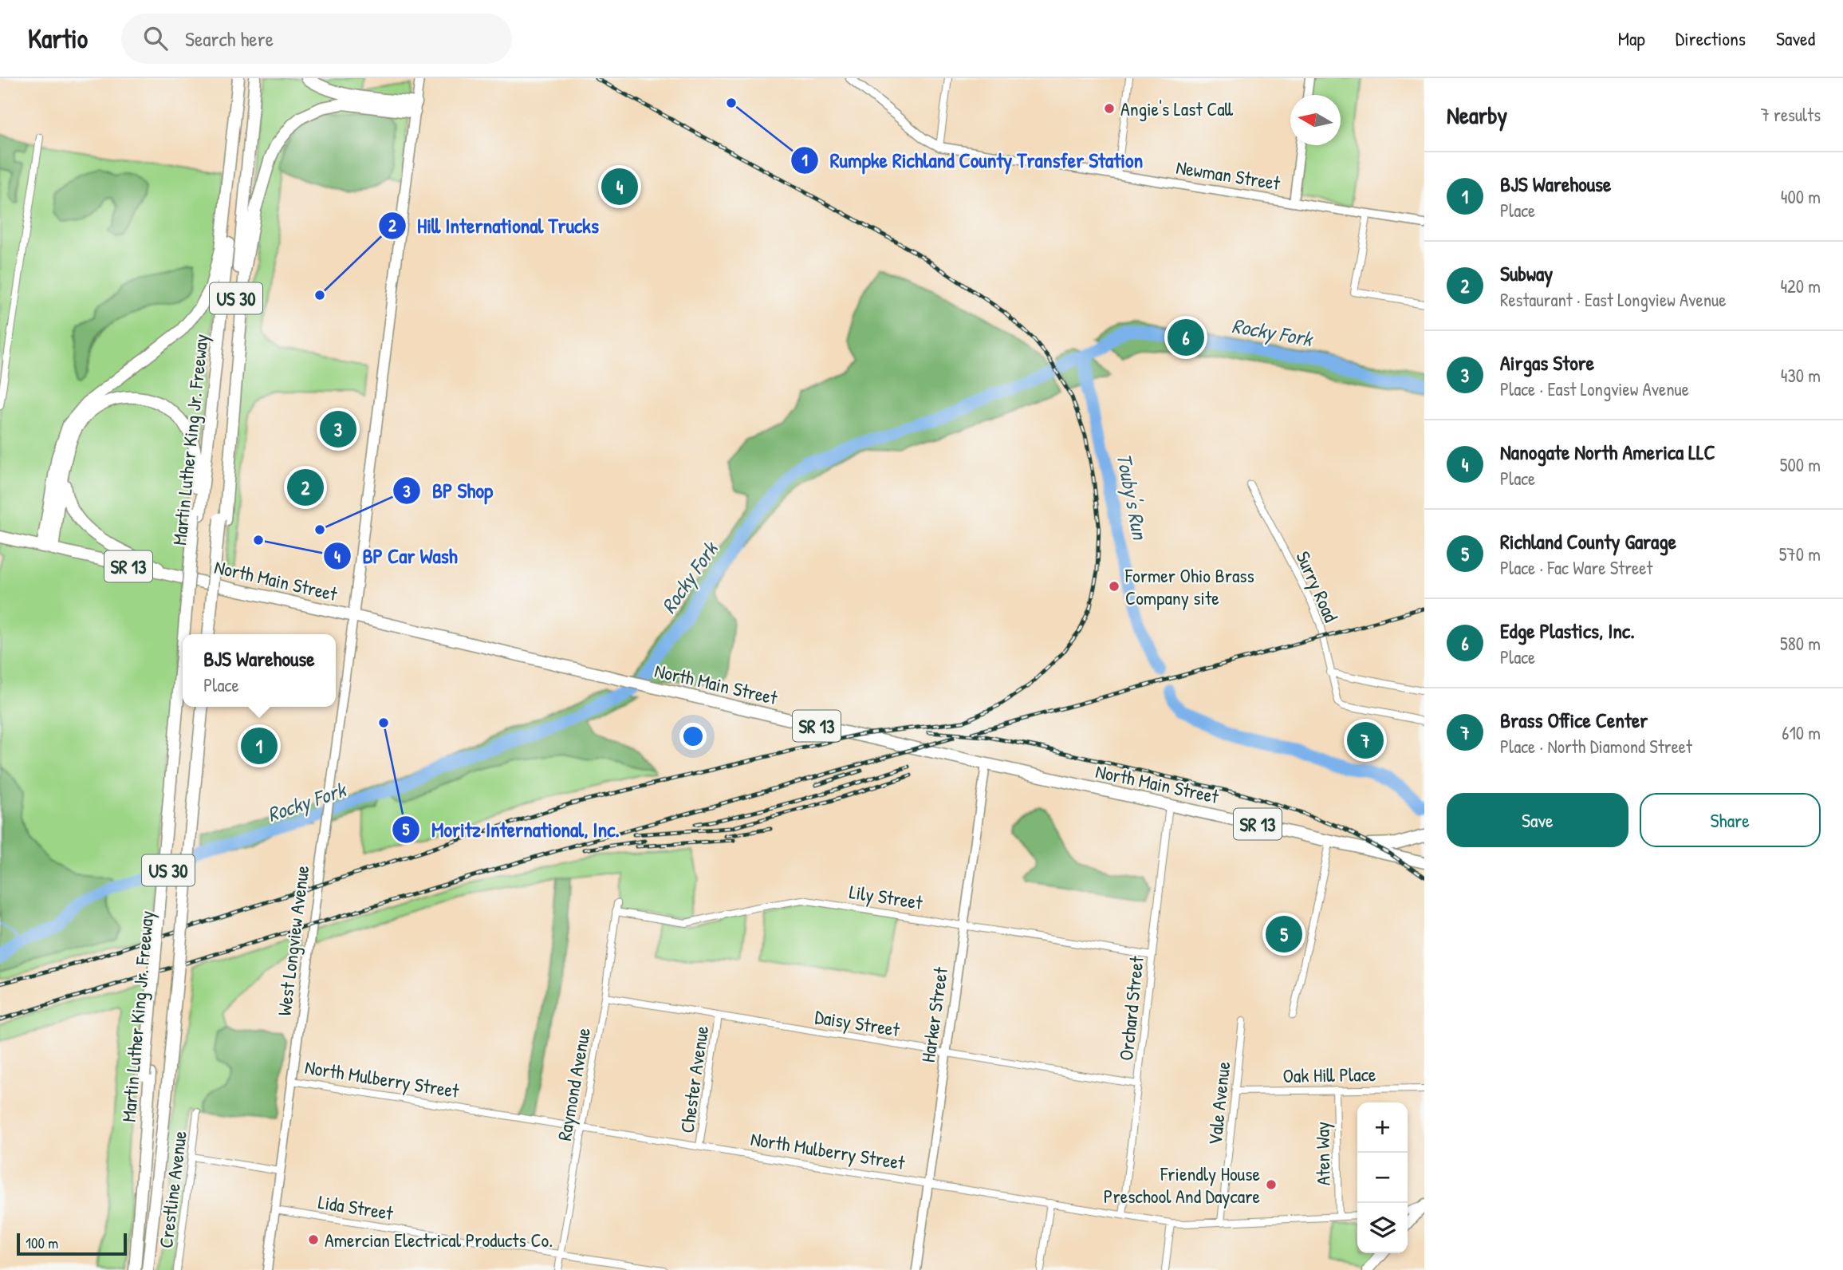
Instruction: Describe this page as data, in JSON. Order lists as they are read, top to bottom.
{
  "streets": {
    "highway": [
      "US 30",
      "Martin Luther King Jr. Freeway",
      "SR 13",
      "North Main Street"
    ],
    "street": [
      "Newman Street",
      "Surry Road",
      "Lily Street",
      "West Longview Avenue",
      "Orchard Street",
      "Harker Street",
      "Daisy Street",
      "Oak Hill Place",
      "North Mulberry Street",
      "Chester Avenue",
      "Raymond Avenue",
      "Vale Avenue",
      "Aten Way",
      "Crestline Avenue",
      "Lida Street"
    ]
  },
  "crossings": [
    ["SR 13", "North Main Street"],
    ["North Main Street", "West Longview Avenue"],
    ["North Main Street", "Orchard Street"],
    ["North Main Street", "Harker Street"],
    ["Lily Street", "Orchard Street"],
    ["Lily Street", "Harker Street"],
    ["Lily Street", "Raymond Avenue"],
    ["West Longview Avenue", "North Mulberry Street"],
    ["West Longview Avenue", "Lida Street"],
    ["Orchard Street", "Daisy Street"],
    ["Orchard Street", "North Mulberry Street"],
    ["Harker Street", "Daisy Street"],
    ["Harker Street", "North Mulberry Street"],
    ["Daisy Street", "Chester Avenue"],
    ["Daisy Street", "Raymond Avenue"],
    ["Oak Hill Place", "Vale Avenue"],
    ["Oak Hill Place", "Aten Way"],
    ["North Mulberry Street", "Chester Avenue"],
    ["North Mulberry Street", "Raymond Avenue"],
    ["North Mulberry Street", "Vale Avenue"],
    ["North Mulberry Street", "Aten Way"],
    ["Raymond Avenue", "Lida Street"]
  ],
  "water": ["Rocky Fork", "Touby's Run"],
  "places": [
    "Rumpke Richland County Transfer Station",
    "Angie's Last Call",
    "Hill International Trucks",
    "BP Shop",
    "BP Car Wash",
    "Former Ohio Brass Company site",
    "Moritz International, Inc.",
    "Friendly House Preschool And Daycare",
    "Amercian Electrical Products Co."
  ],
  "scale_bar": "100 m",
  "north": "left",
  "page": {
    "header": "Kartio",
    "search": "Search here",
    "nav": ["Map", "Directions", "Saved"],
    "heading": ["Nearby", "7 results"],
    "list": [
      {
        "mark": "1",
        "name": "BJS Warehouse",
        "note": "Place",
        "value": "400 m"
      },
      {
        "mark": "2",
        "name": "Subway",
        "note": "Restaurant · East Longview Avenue",
        "value": "420 m"
      },
      {
        "mark": "3",
        "name": "Airgas Store",
        "note": "Place · East Longview Avenue",
        "value": "430 m"
      },
      {
        "mark": "4",
        "name": "Nanogate North America LLC",
        "note": "Place",
        "value": "500 m"
      },
      {
        "mark": "5",
        "name": "Richland County Garage",
        "note": "Place · Fac Ware Street",
        "value": "570 m"
      },
      {
        "mark": "6",
        "name": "Edge Plastics, Inc.",
        "note": "Place",
        "value": "580 m"
      },
      {
        "mark": "7",
        "name": "Brass Office Center",
        "note": "Place · North Diamond Street",
        "value": "610 m"
      }
    ],
    "pins": [
      "4",
      "6",
      "3",
      "2",
      "7",
      "1",
      "5"
    ],
    "popup": ["BJS Warehouse", "Place"],
    "buttons": ["Save", "Share"],
    "map_buttons": ["+", "−"],
    "scale": "100 m"
  }
}
